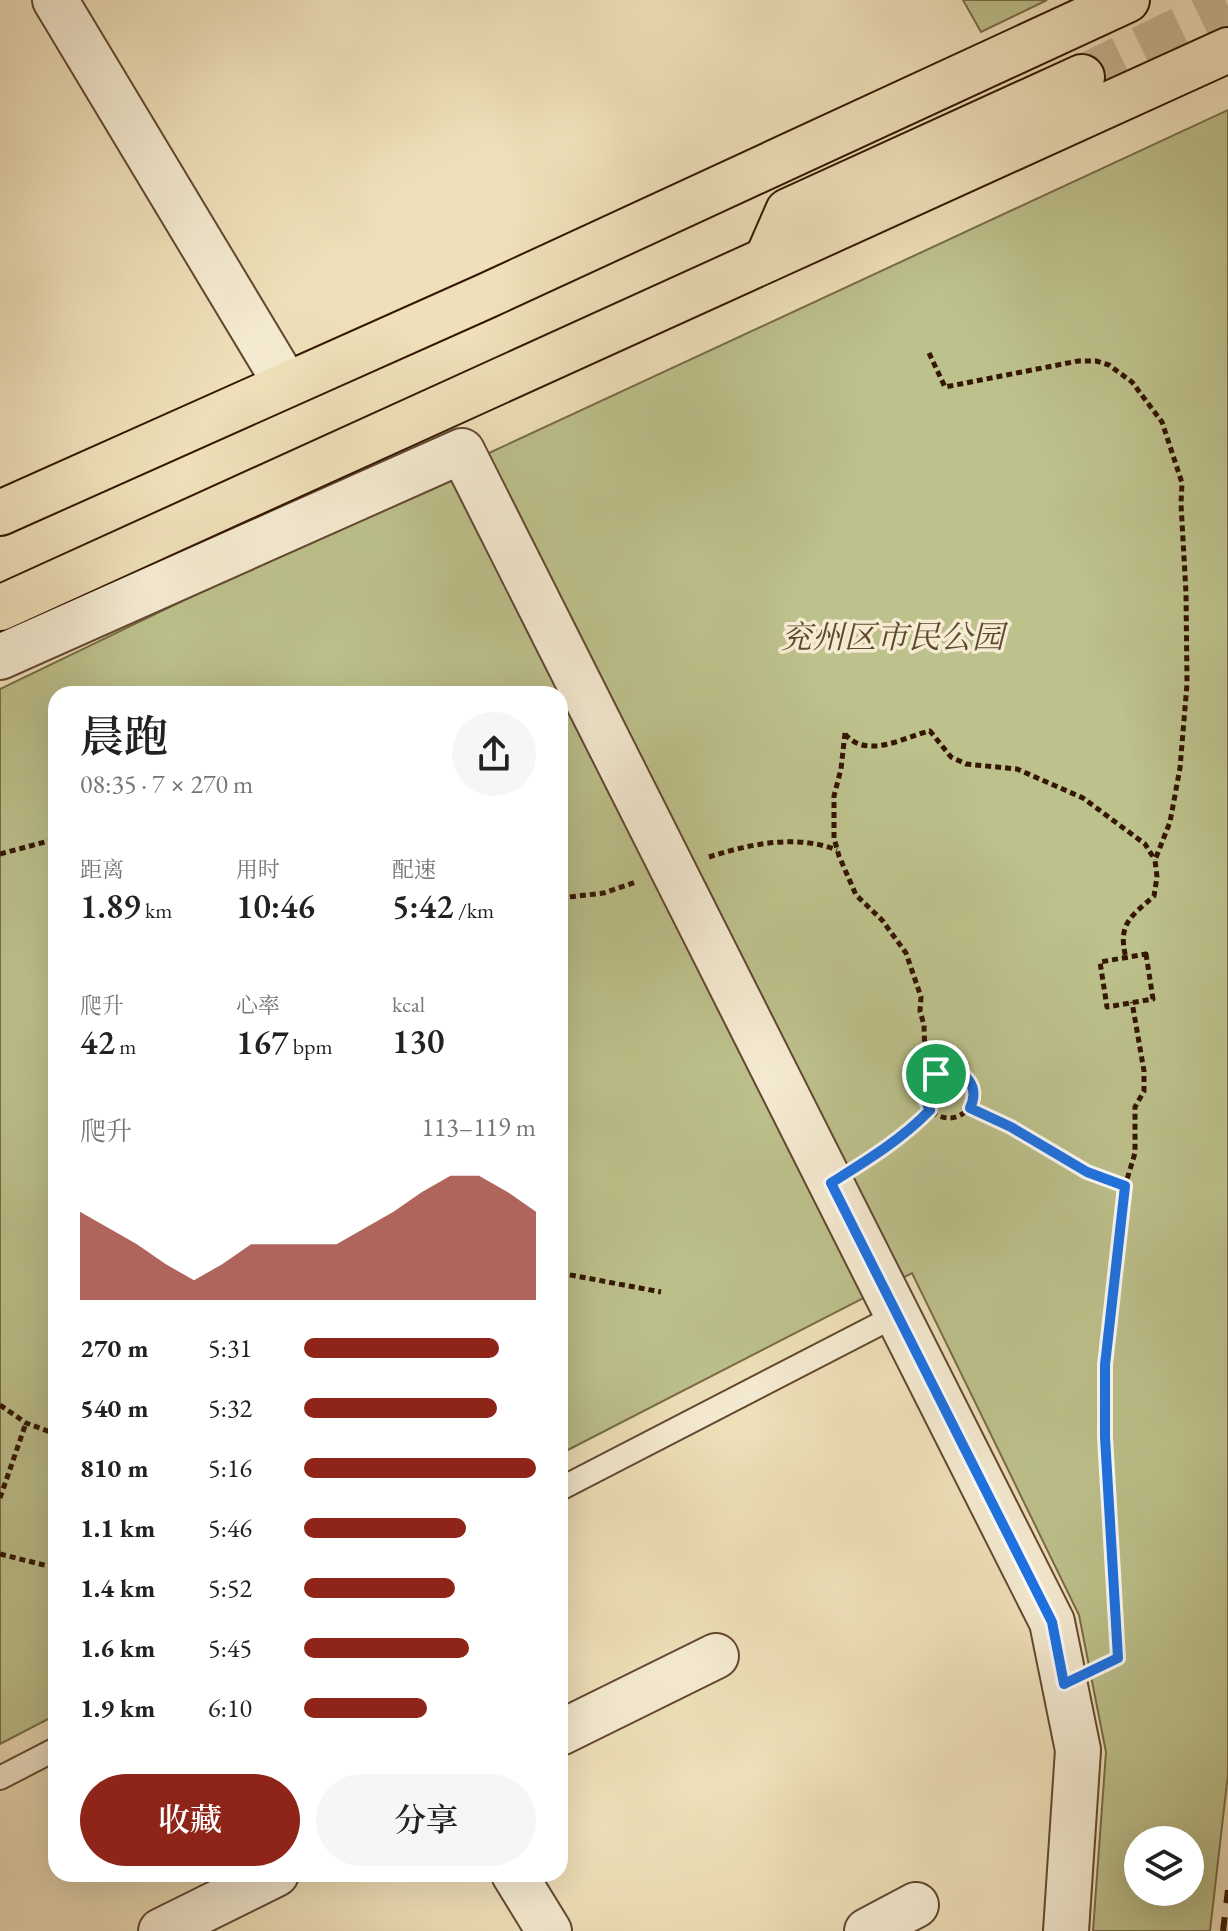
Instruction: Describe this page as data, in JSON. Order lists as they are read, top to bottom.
{
  "parks": ["兖州区市民公园"],
  "page": {
    "heading": ["晨跑", "08:35 · 7 × 270 m"],
    "stats": [
      ["距离", "1.89 km"],
      ["用时", "10:46"],
      ["配速", "5:42 /km"],
      ["爬升", "42 m"],
      ["心率", "167 bpm"],
      ["kcal", "130"]
    ],
    "chart": ["爬升", "113–119 m"],
    "list": [
      {
        "name": "270 m",
        "note": "5:31"
      },
      {
        "name": "540 m",
        "note": "5:32"
      },
      {
        "name": "810 m",
        "note": "5:16"
      },
      {
        "name": "1.1 km",
        "note": "5:46"
      },
      {
        "name": "1.4 km",
        "note": "5:52"
      },
      {
        "name": "1.6 km",
        "note": "5:45"
      },
      {
        "name": "1.9 km",
        "note": "6:10"
      }
    ],
    "buttons": ["收藏", "分享"]
  }
}
